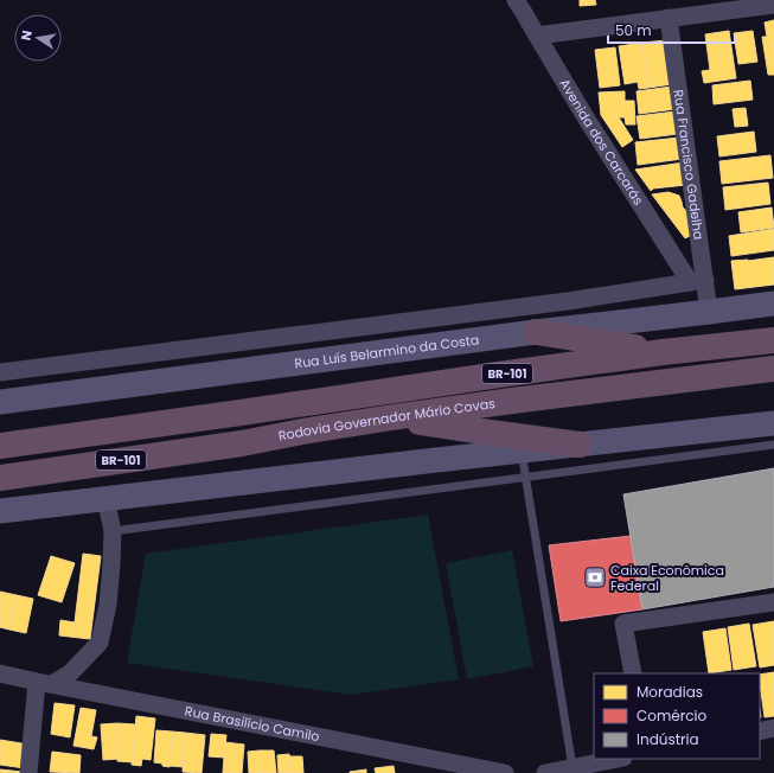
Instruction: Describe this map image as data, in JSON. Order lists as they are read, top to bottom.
{
  "streets": {
    "highway": ["BR-101", "Rodovia Governador Mário Covas"],
    "main road": ["Rua Luís Belarmino da Costa"],
    "street": ["Avenida dos Carcarás", "Rua Francisco Gadelha", "Rua Brasilício Camilo"]
  },
  "crossings": [
    ["Avenida dos Carcarás", "Rua Francisco Gadelha"],
    ["Rua Francisco Gadelha", "Rua Luís Belarmino da Costa"]
  ],
  "places": {
    "bank": ["Caixa Econômica Federal"]
  },
  "legend": ["Moradias", "Comércio", "Indústria"],
  "scale_bar": "50 m",
  "north": "left"
}
